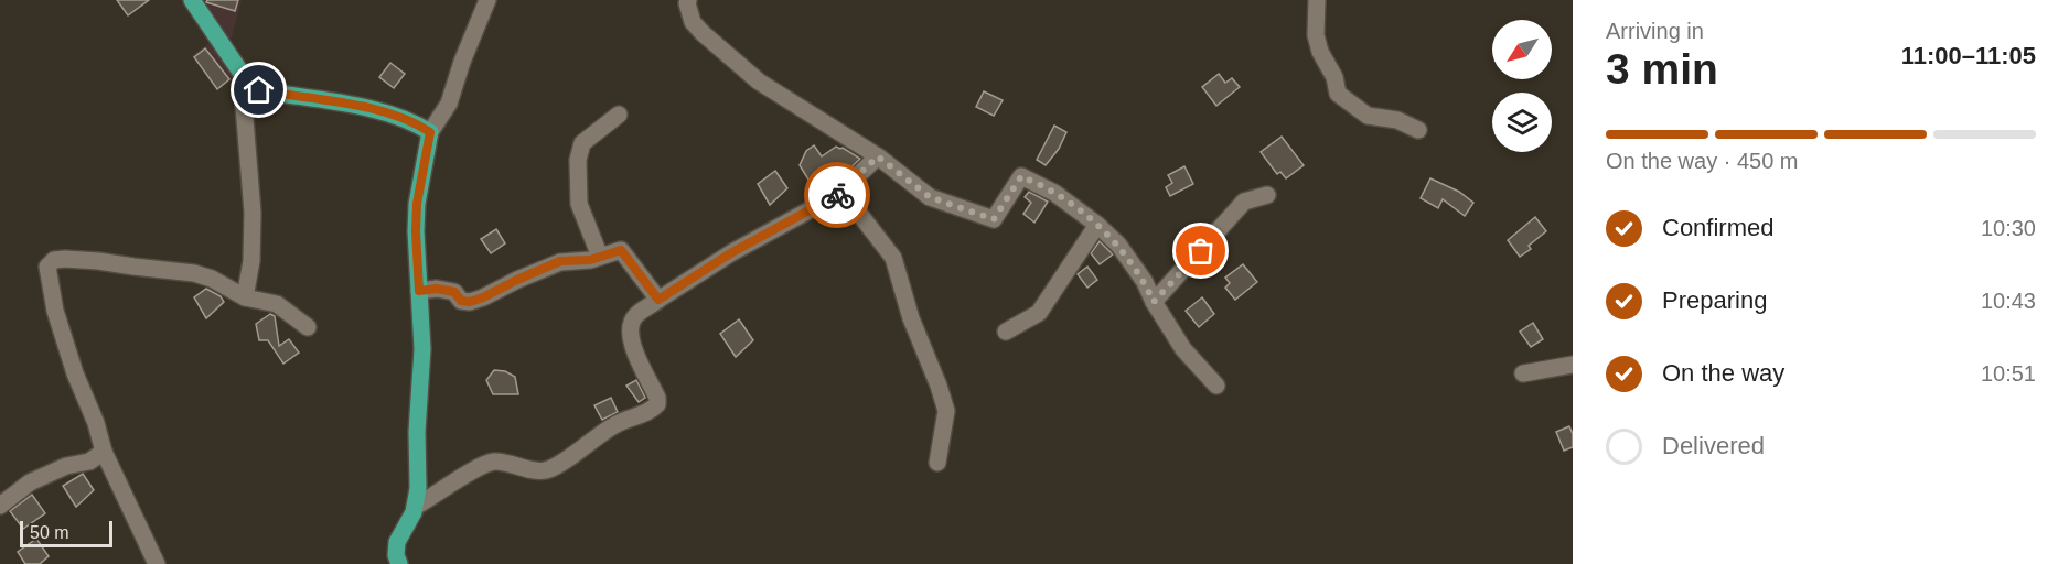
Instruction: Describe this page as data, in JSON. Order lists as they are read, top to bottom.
{
  "scale_bar": "50 m",
  "north": "bottom left",
  "page": {
    "heading": ["3 min", "Arriving in", "11:00–11:05"],
    "bar": "On the way · 450 m",
    "list": [
      ["Confirmed", "10:30"],
      ["Preparing", "10:43"],
      ["On the way", "10:51"],
      "Delivered"
    ],
    "scale": "50 m"
  }
}
